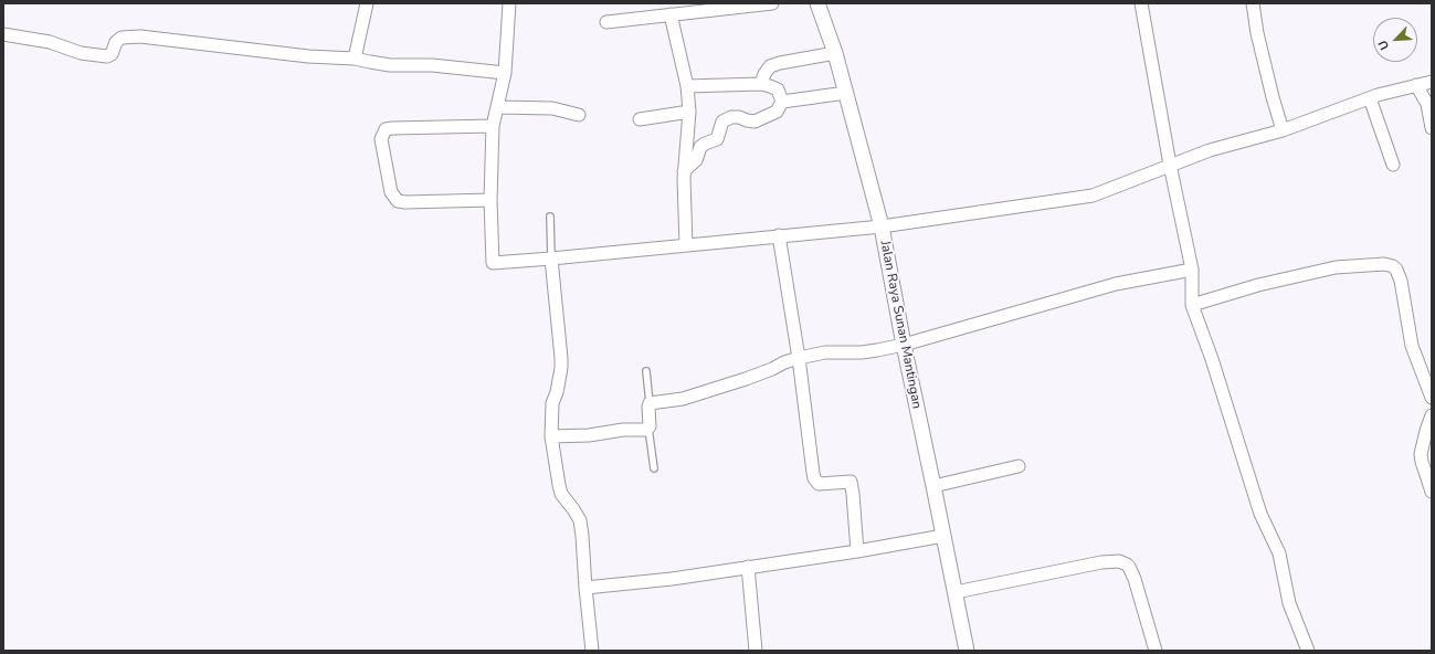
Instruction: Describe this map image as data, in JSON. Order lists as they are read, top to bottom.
{
  "streets": {
    "street": ["Jalan Raya Sunan Mantingan"]
  },
  "north": "bottom left"
}
